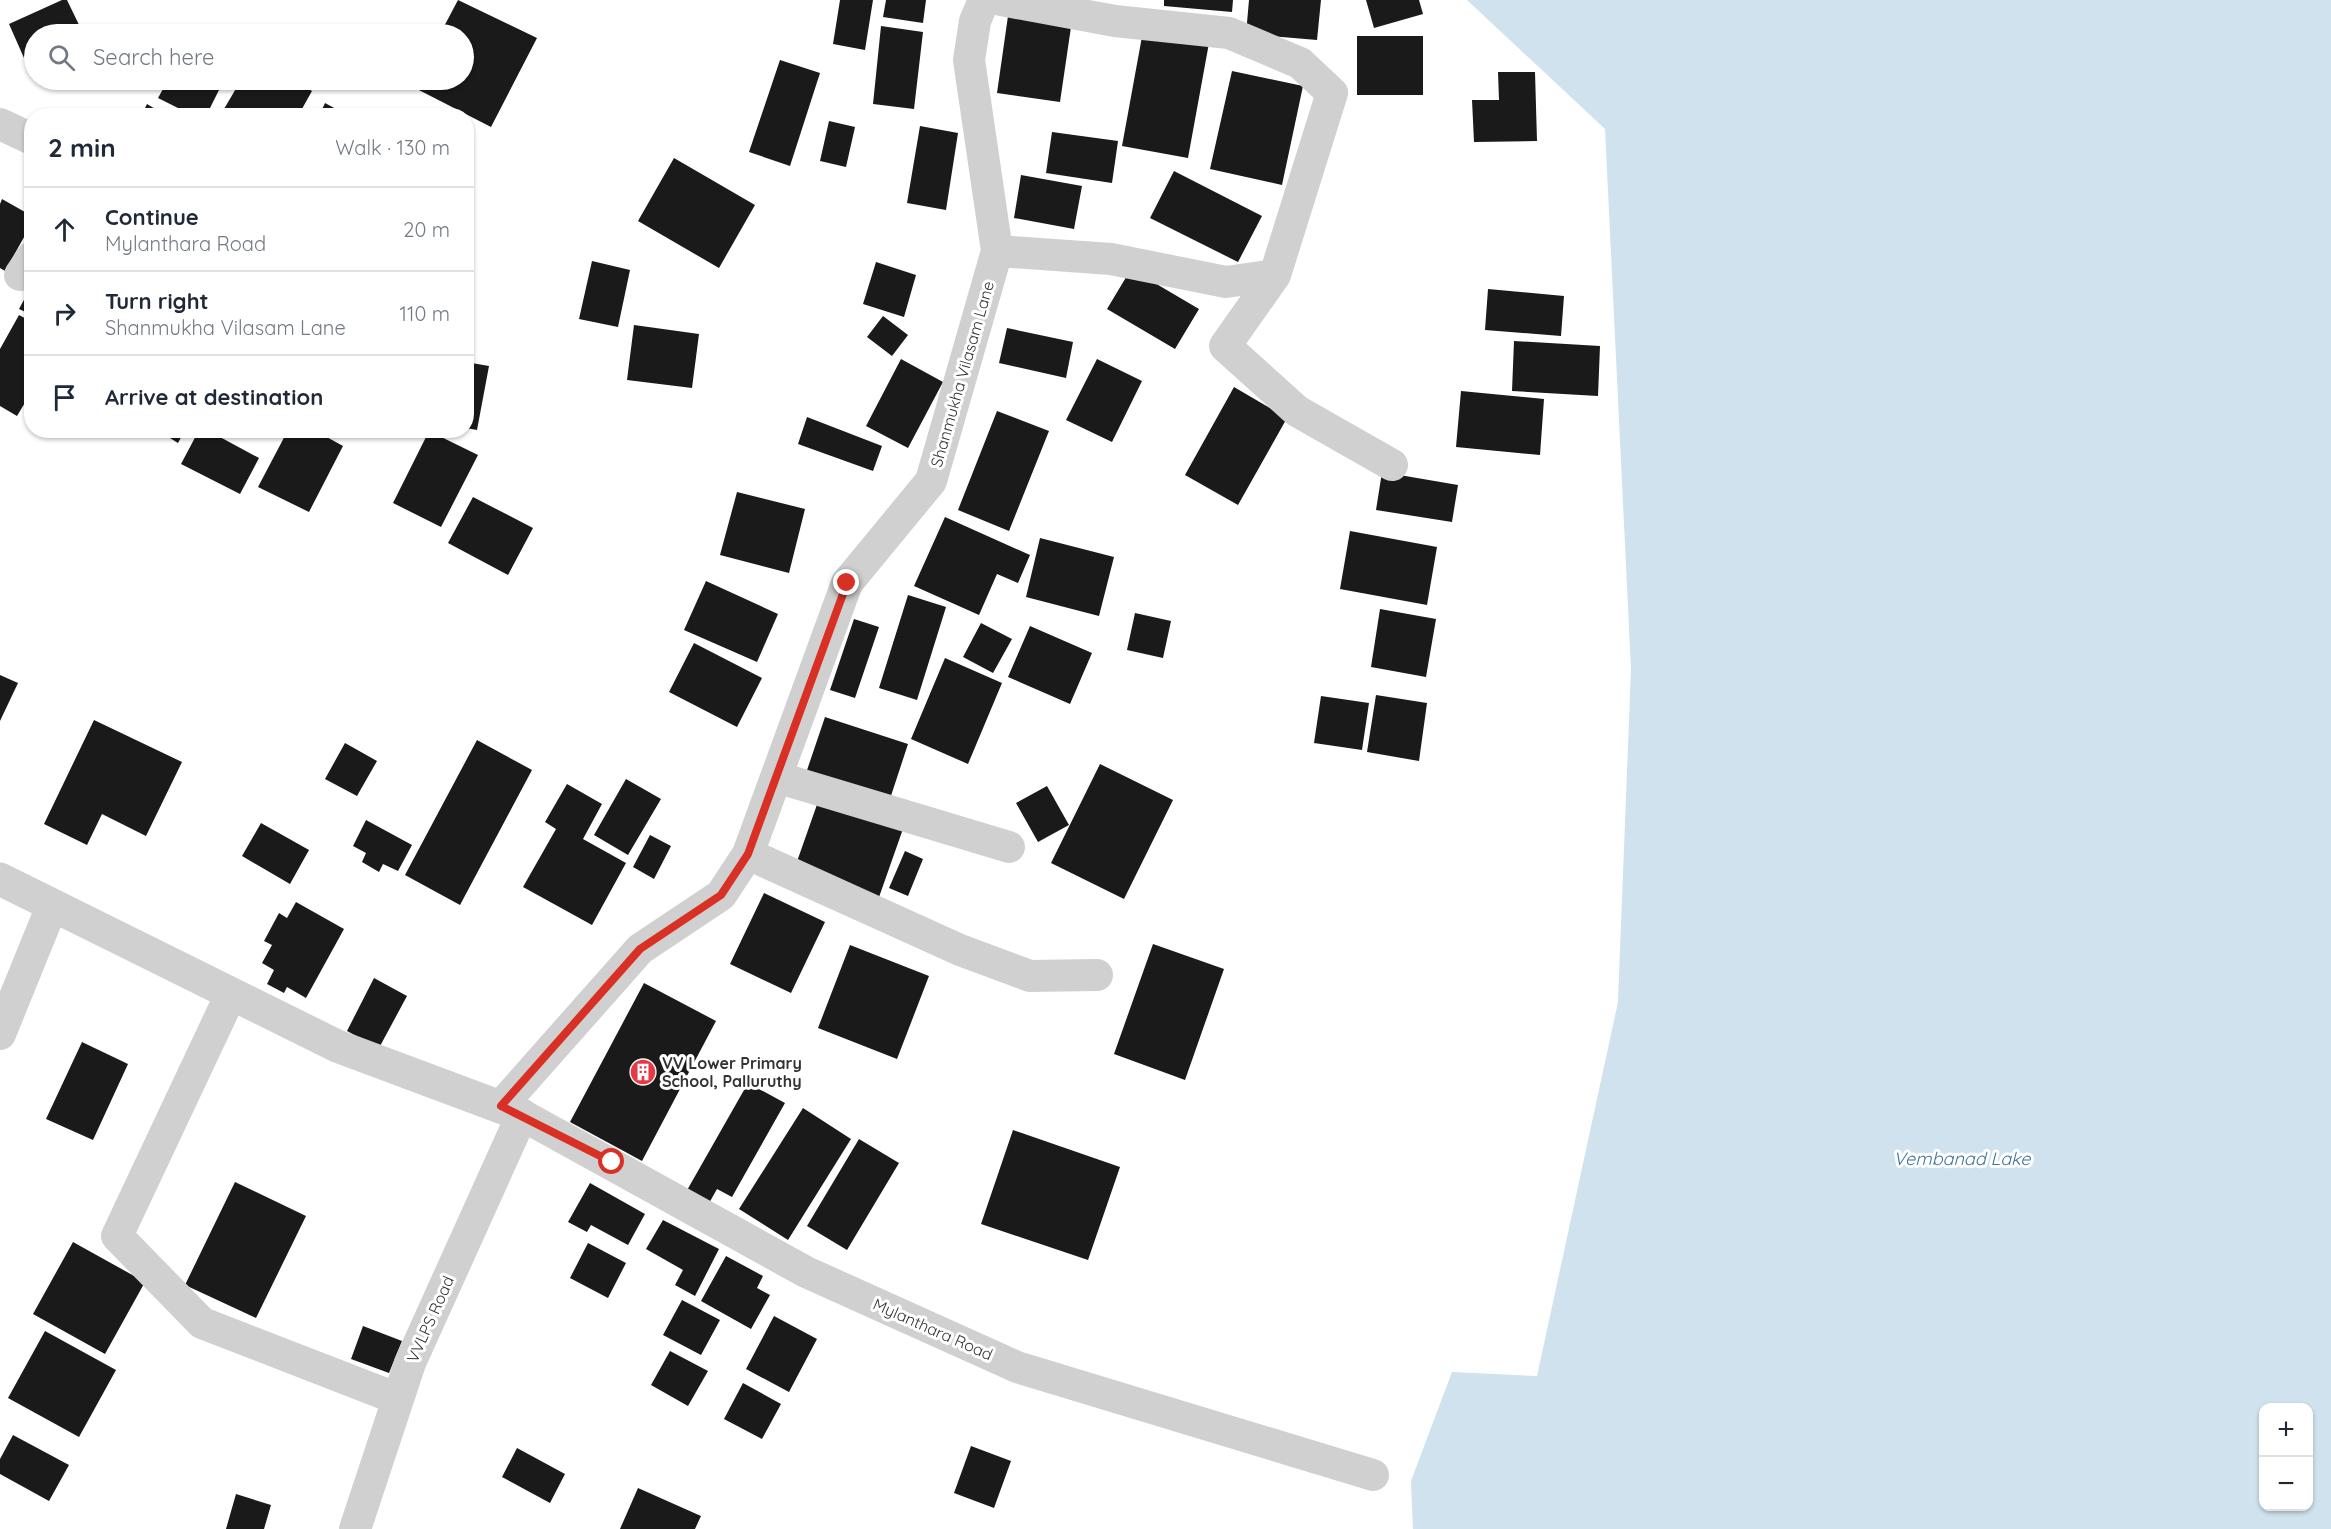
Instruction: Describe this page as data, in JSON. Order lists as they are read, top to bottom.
{
  "streets": {
    "street": ["Shanmukha Vilasam Lane", "VVLPS Road", "Mylanthara Road"]
  },
  "crossings": [
    ["Shanmukha Vilasam Lane", "VVLPS Road"],
    ["Shanmukha Vilasam Lane", "Mylanthara Road"],
    ["VVLPS Road", "Mylanthara Road"]
  ],
  "water": ["Vembanad Lake"],
  "places": {
    "building": ["VV Lower Primary School, Palluruthy"]
  },
  "page": {
    "search": "Search here",
    "heading": ["2 min", "Walk · 130 m"],
    "list": [
      ["Continue", "Mylanthara Road", "20 m"],
      ["Turn right", "Shanmukha Vilasam Lane", "110 m"],
      "Arrive at destination"
    ],
    "map_buttons": ["+", "−"]
  }
}
